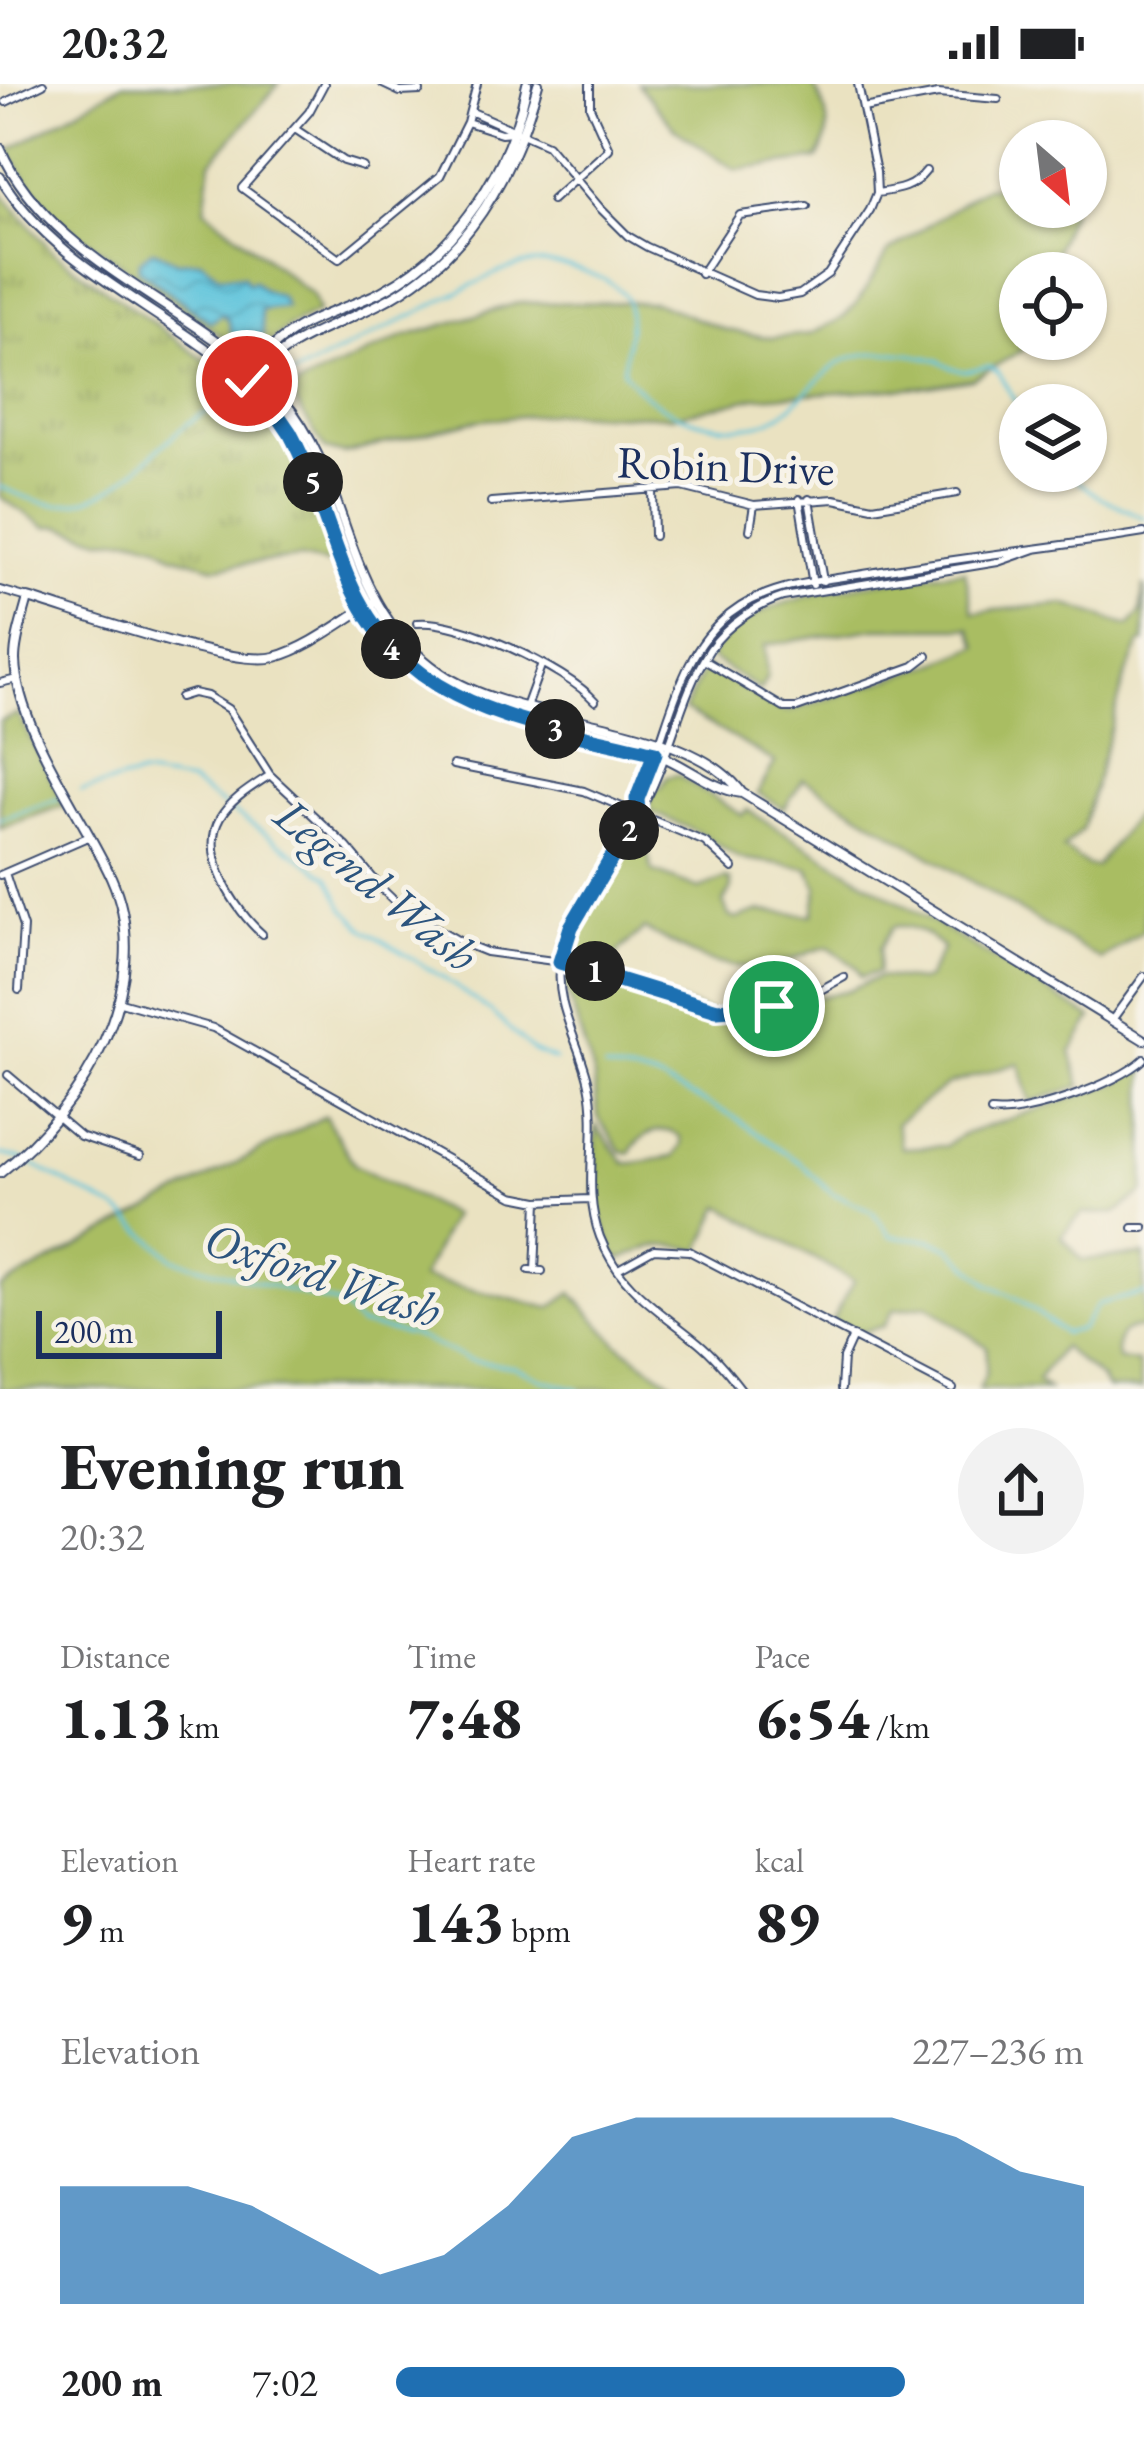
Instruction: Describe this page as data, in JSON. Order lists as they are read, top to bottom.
{
  "streets": {
    "street": ["Robin Drive"]
  },
  "water": ["Legend Wash", "Oxford Wash"],
  "scale_bar": "200 m",
  "north": "bottom right",
  "page": {
    "status": "20:32",
    "pins": [
      "5",
      "4",
      "3",
      "2",
      "1"
    ],
    "scale": "200 m",
    "heading": ["Evening run", "20:32"],
    "stats": [
      ["Distance", "1.13 km"],
      ["Time", "7:48"],
      ["Pace", "6:54 /km"],
      ["Elevation", "9 m"],
      ["Heart rate", "143 bpm"],
      ["kcal", "89"]
    ],
    "chart": ["Elevation", "227–236 m"],
    "list": [
      {
        "name": "200 m",
        "note": "7:02"
      }
    ]
  }
}
